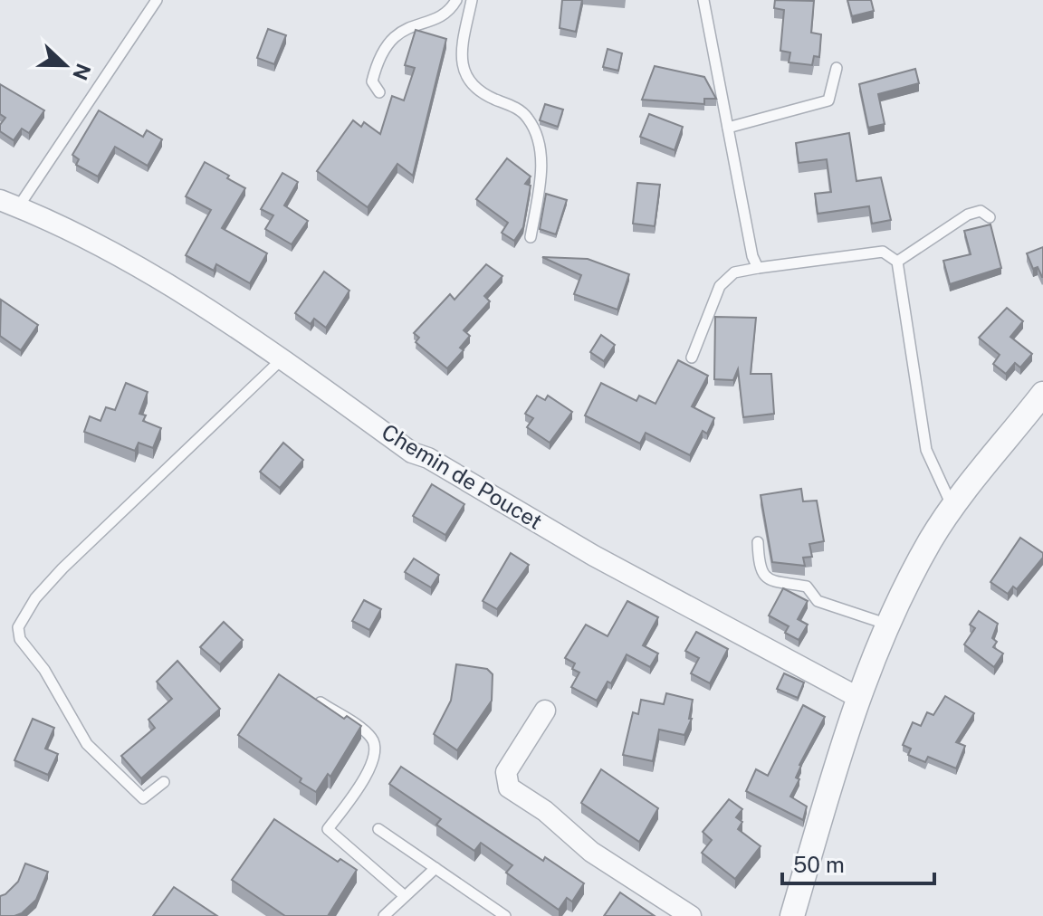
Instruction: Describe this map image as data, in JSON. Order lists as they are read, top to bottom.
{
  "streets": {
    "street": ["Chemin de Poucet"]
  },
  "scale_bar": "50 m",
  "north": "right"
}
